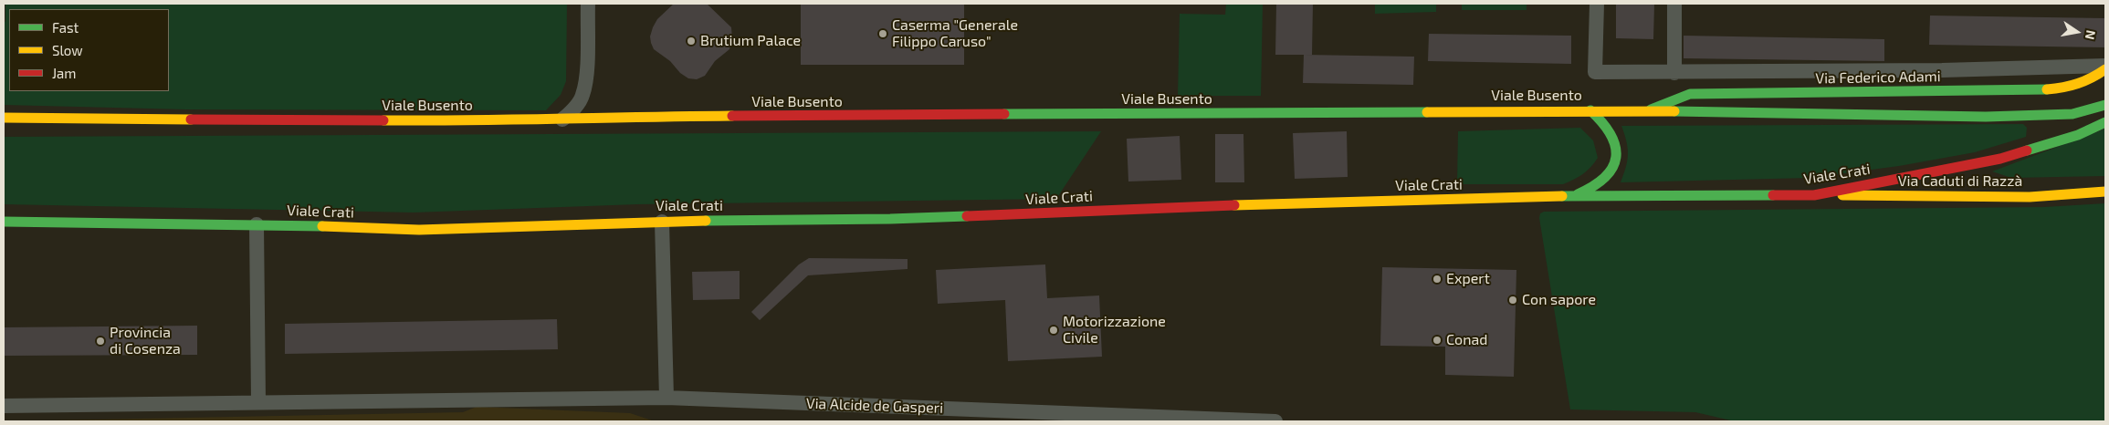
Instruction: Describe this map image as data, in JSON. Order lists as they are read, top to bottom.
{
  "streets": {
    "main road": [
      "Via Federico Adami",
      "Viale Busento",
      "Viale Crati",
      "Via Caduti di Razzà"
    ],
    "street": ["Via Alcide de Gasperi"]
  },
  "crossings": [
    ["Via Federico Adami", "Viale Busento"],
    ["Viale Crati", "Via Caduti di Razzà"]
  ],
  "places": [
    "Caserma \"Generale Filippo Caruso\"",
    "Brutium Palace",
    "Expert",
    "Con sapore",
    "Motorizzazione Civile",
    "Conad",
    "Provincia di Cosenza"
  ],
  "legend": ["Fast", "Slow", "Jam"],
  "north": "right"
}
